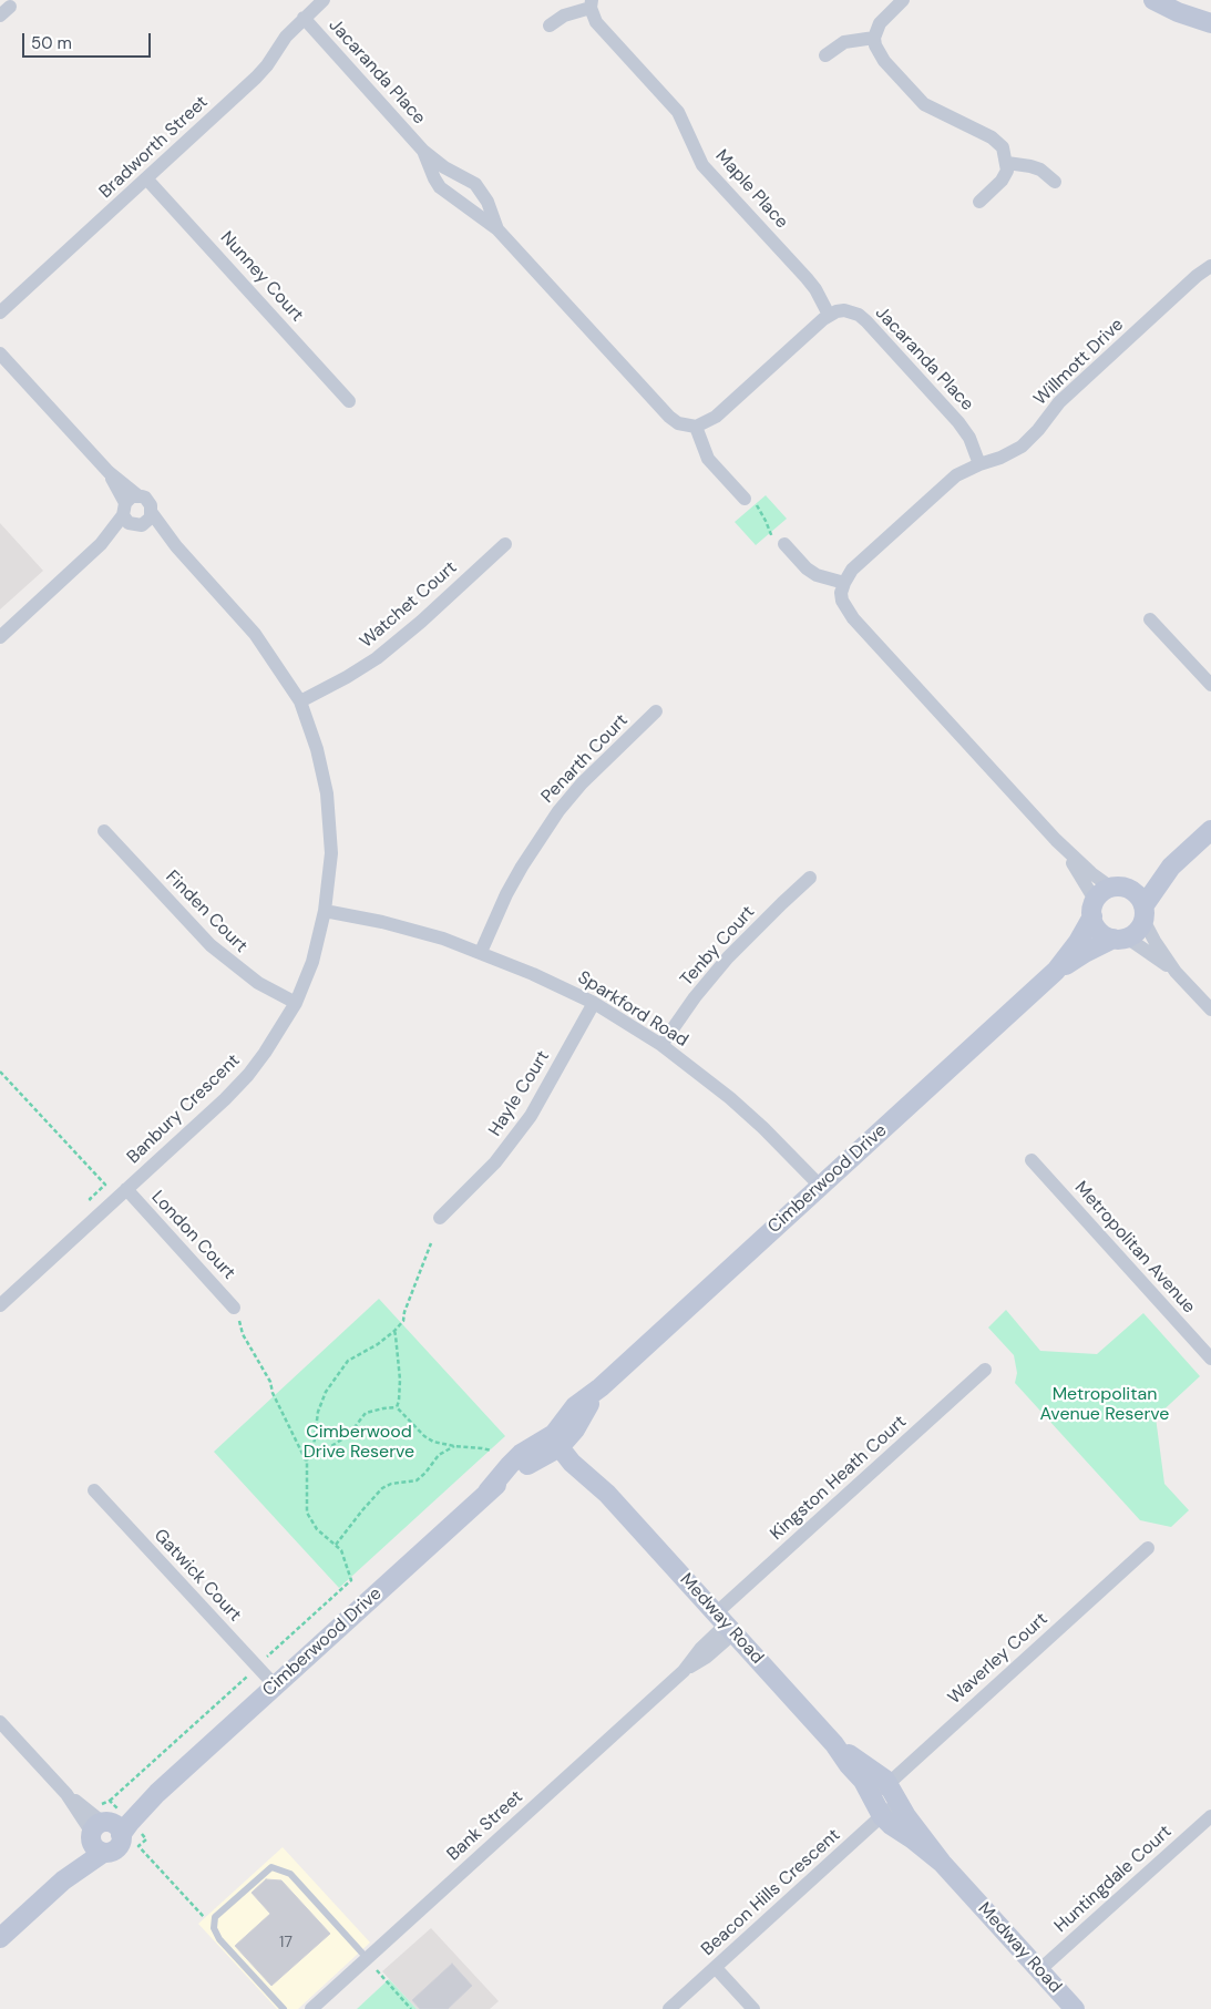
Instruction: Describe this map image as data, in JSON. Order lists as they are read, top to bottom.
{
  "streets": {
    "street": [
      "Jacaranda Place",
      "Bradworth Street",
      "Maple Place",
      "Nunney Court",
      "Willmott Drive",
      "Watchet Court",
      "Penarth Court",
      "Finden Court",
      "Tenby Court",
      "Sparkford Road",
      "Hayle Court",
      "Banbury Crescent",
      "Cimberwood Drive",
      "London Court",
      "Metropolitan Avenue",
      "Kingston Heath Court",
      "Gatwick Court",
      "Medway Road",
      "Waverley Court",
      "Bank Street",
      "Huntingdale Court",
      "Beacon Hills Crescent"
    ]
  },
  "crossings": [
    ["Jacaranda Place", "Bradworth Street"],
    ["Jacaranda Place", "Maple Place"],
    ["Jacaranda Place", "Willmott Drive"],
    ["Bradworth Street", "Nunney Court"],
    ["Watchet Court", "Banbury Crescent"],
    ["Penarth Court", "Sparkford Road"],
    ["Finden Court", "Banbury Crescent"],
    ["Tenby Court", "Sparkford Road"],
    ["Sparkford Road", "Hayle Court"],
    ["Sparkford Road", "Banbury Crescent"],
    ["Sparkford Road", "Cimberwood Drive"],
    ["Banbury Crescent", "London Court"],
    ["Cimberwood Drive", "Gatwick Court"],
    ["Cimberwood Drive", "Medway Road"],
    ["Kingston Heath Court", "Medway Road"],
    ["Kingston Heath Court", "Bank Street"],
    ["Medway Road", "Waverley Court"],
    ["Medway Road", "Bank Street"],
    ["Medway Road", "Huntingdale Court"],
    ["Medway Road", "Beacon Hills Crescent"]
  ],
  "parks": ["Metropolitan Avenue Reserve", "Cimberwood Drive Reserve"],
  "house_numbers": ["17"],
  "scale_bar": "50 m"
}
